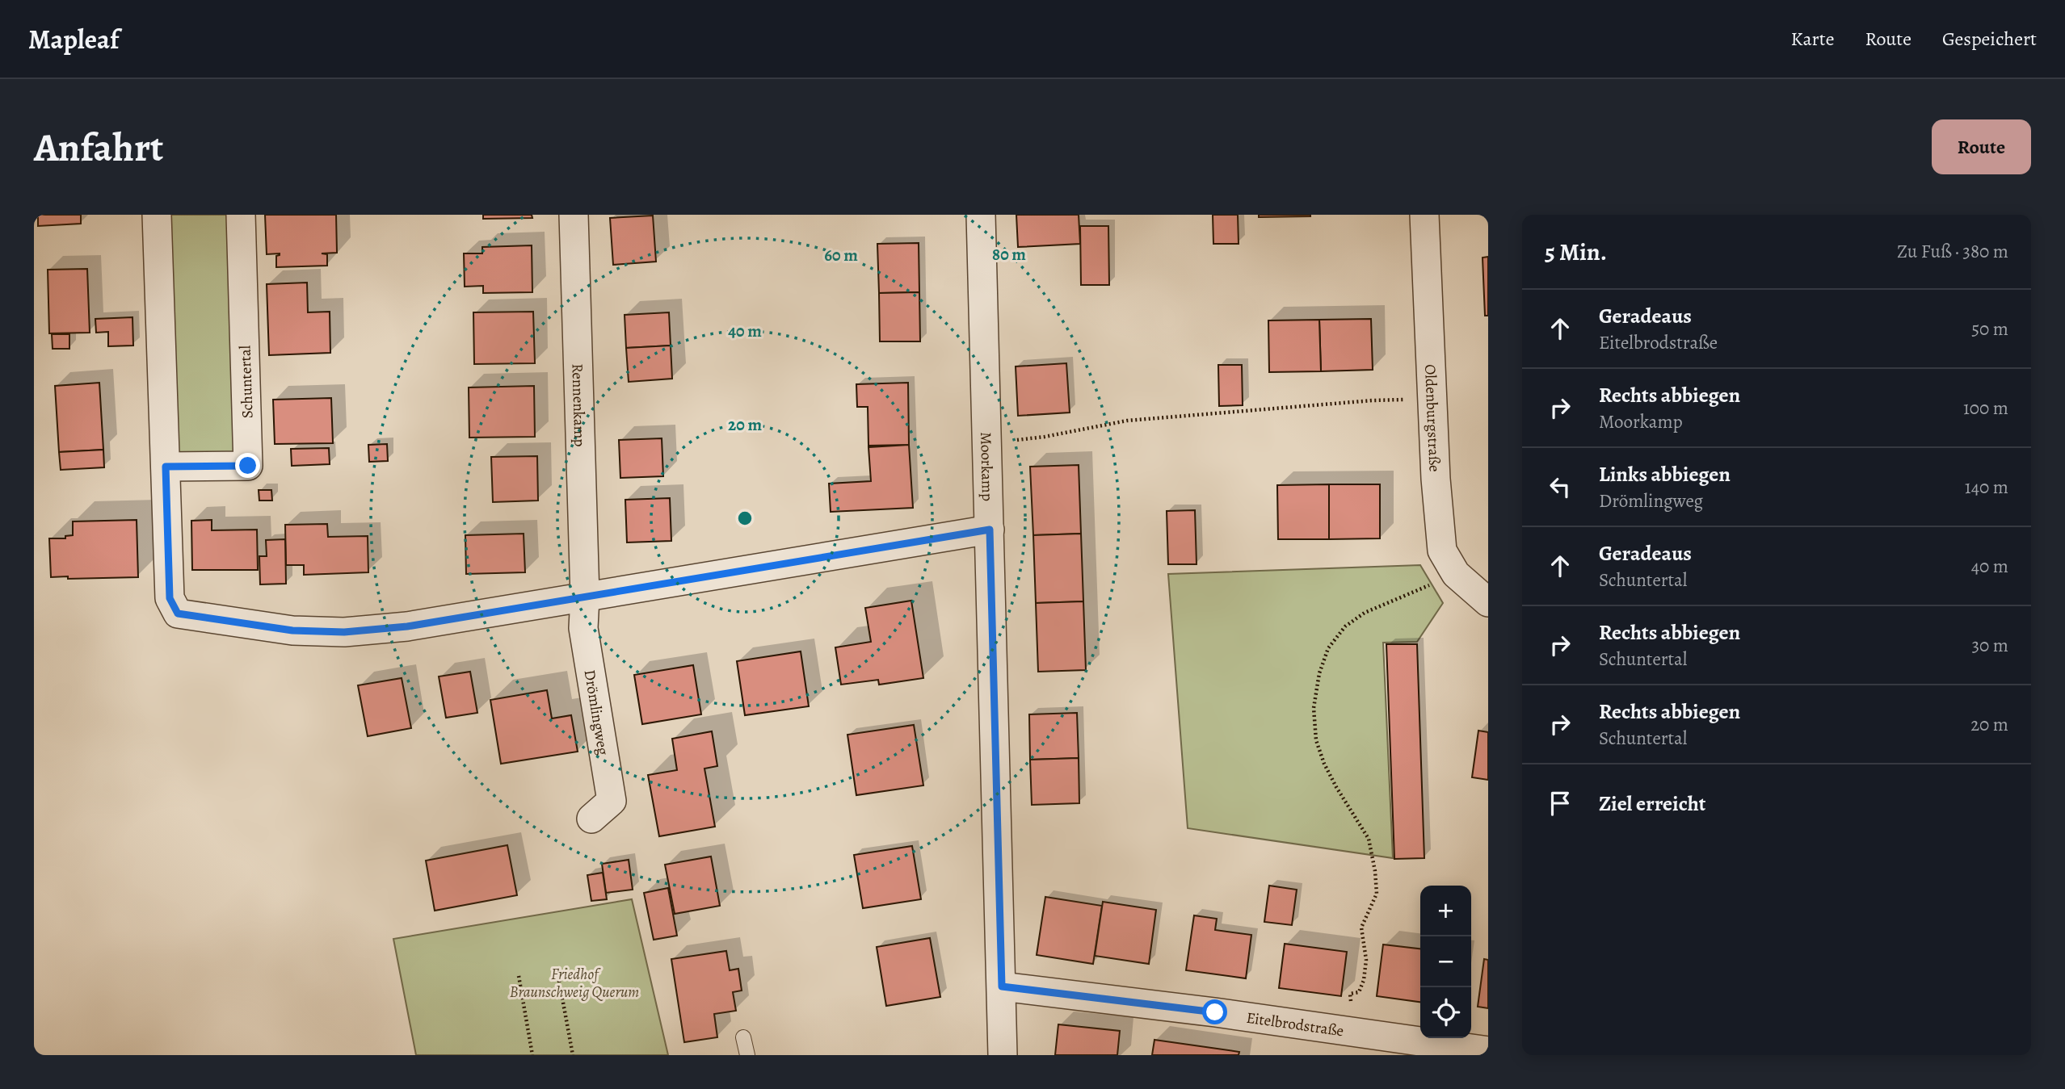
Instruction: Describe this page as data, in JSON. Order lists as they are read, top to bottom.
{
  "streets": {
    "street": [
      "Schuntertal",
      "Rennenkamp",
      "Oldenburgstraße",
      "Moorkamp",
      "Drömlingweg",
      "Eitelbrodstraße"
    ]
  },
  "crossings": [
    ["Rennenkamp", "Drömlingweg"],
    ["Moorkamp", "Eitelbrodstraße"]
  ],
  "parks": ["Friedhof Braunschweig Querum"],
  "page": {
    "header": "Mapleaf",
    "nav": ["Karte", "Route", "Gespeichert"],
    "buttons": "Route",
    "title": "Anfahrt",
    "heading": ["5 Min.", "Zu Fuß · 380 m"],
    "list": [
      ["Geradeaus", "Eitelbrodstraße", "50 m"],
      ["Rechts abbiegen", "Moorkamp", "100 m"],
      ["Links abbiegen", "Drömlingweg", "140 m"],
      ["Geradeaus", "Schuntertal", "40 m"],
      ["Rechts abbiegen", "Schuntertal", "30 m"],
      ["Rechts abbiegen", "Schuntertal", "20 m"],
      "Ziel erreicht"
    ],
    "map_buttons": ["+", "−"]
  },
  "rings": [
    "80 m",
    "60 m",
    "40 m",
    "20 m"
  ]
}
